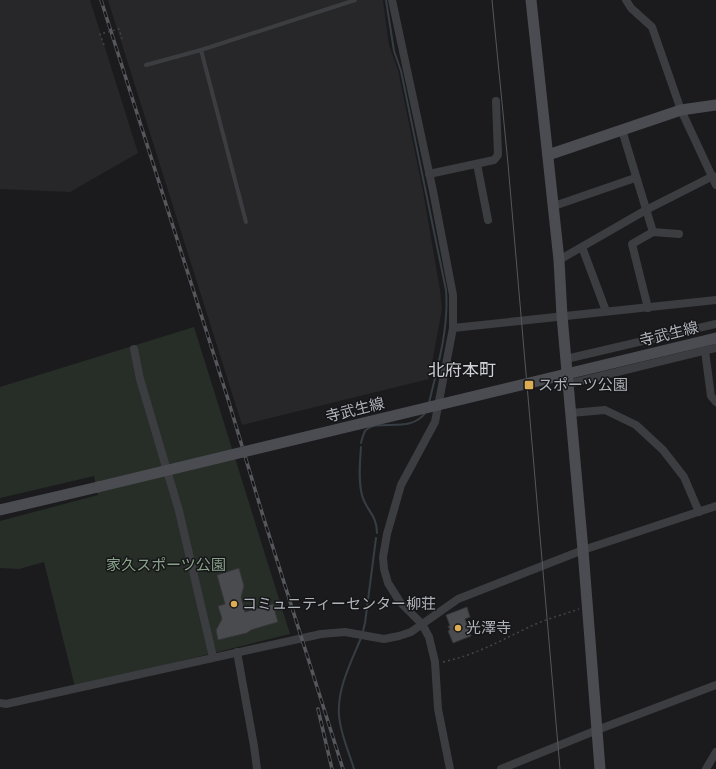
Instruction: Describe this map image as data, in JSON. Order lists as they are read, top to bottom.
{
  "streets": {
    "street": ["寺武生線"]
  },
  "districts": ["北府本町"],
  "parks": ["家久スポーツ公園"],
  "places": {
    "transit": ["スポーツ公園"],
    "other": ["コミュニティーセンター柳荘", "光澤寺"]
  }
}
